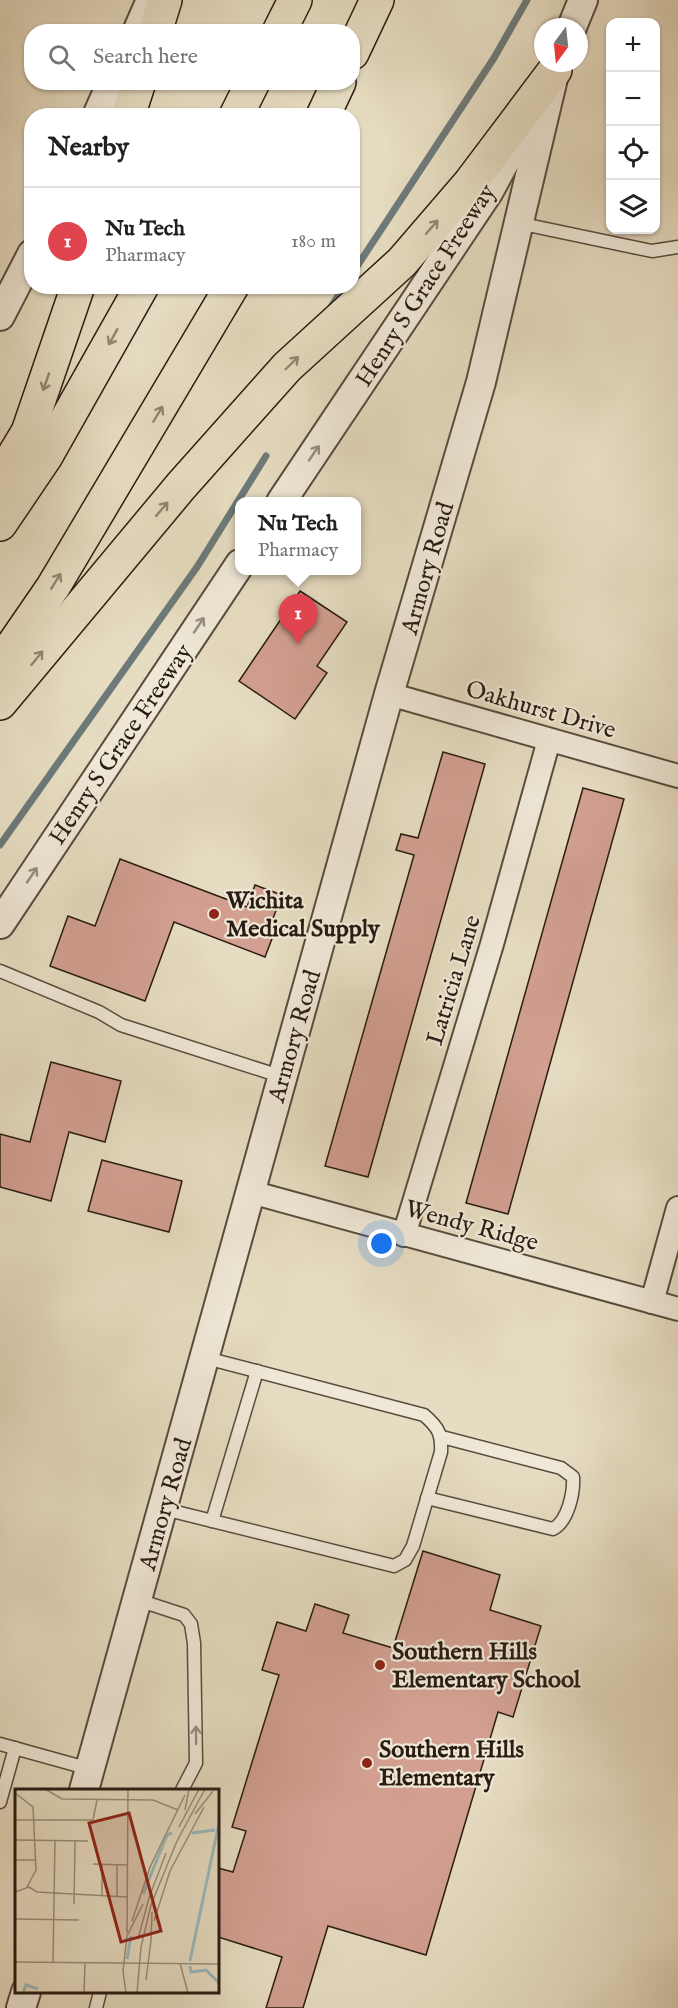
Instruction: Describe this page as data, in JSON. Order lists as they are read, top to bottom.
{
  "streets": {
    "street": [
      "Henry S Grace Freeway",
      "Armory Road",
      "Oakhurst Drive",
      "Latricia Lane",
      "Wendy Ridge"
    ]
  },
  "crossings": [
    ["Armory Road", "Oakhurst Drive"],
    ["Armory Road", "Wendy Ridge"],
    ["Oakhurst Drive", "Latricia Lane"],
    ["Latricia Lane", "Wendy Ridge"]
  ],
  "one_way": ["Henry S Grace Freeway"],
  "places": ["Wichita Medical Supply", "Southern Hills Elementary School", "Southern Hills Elementary"],
  "north": "bottom",
  "page": {
    "map_buttons": ["+", "−"],
    "search": "Search here",
    "heading": "Nearby",
    "list": [
      {
        "mark": "1",
        "name": "Nu Tech",
        "note": "Pharmacy",
        "value": "180 m"
      }
    ],
    "popup": ["Nu Tech", "Pharmacy"],
    "pins": "1"
  }
}
